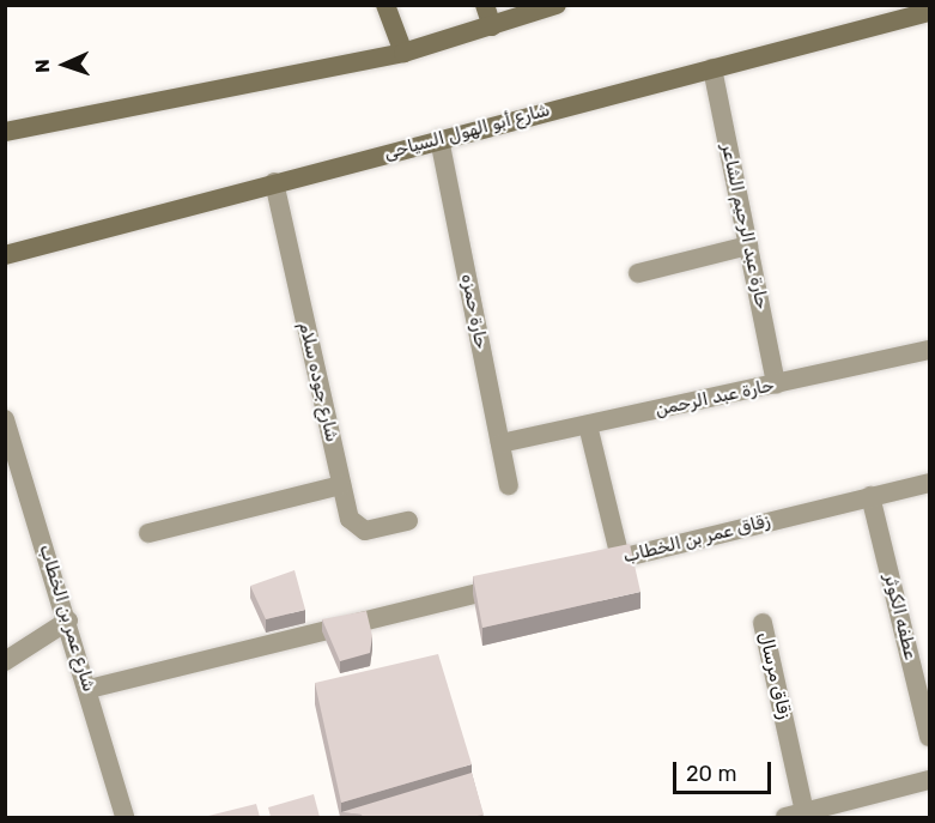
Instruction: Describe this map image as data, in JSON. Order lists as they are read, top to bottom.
{
  "streets": {
    "main road": ["شارع أبو الهول السياحى"],
    "street": [
      "حارة عبد الرحيم الشاعر",
      "حارة حمزه",
      "شارع جوده سلام",
      "حارة عبد الرحمن",
      "زقاق عمر بن الخطاب",
      "عطفه الكوثر",
      "شارع عمر بن الخطاب",
      "زقاق مرسال"
    ]
  },
  "crossings": [
    ["شارع أبو الهول السياحى", "حارة عبد الرحيم الشاعر"],
    ["شارع أبو الهول السياحى", "حارة حمزه"],
    ["شارع أبو الهول السياحى", "شارع جوده سلام"],
    ["حارة عبد الرحيم الشاعر", "حارة عبد الرحمن"],
    ["حارة حمزه", "حارة عبد الرحمن"],
    ["زقاق عمر بن الخطاب", "عطفه الكوثر"]
  ],
  "scale_bar": "20 m",
  "north": "left"
}
